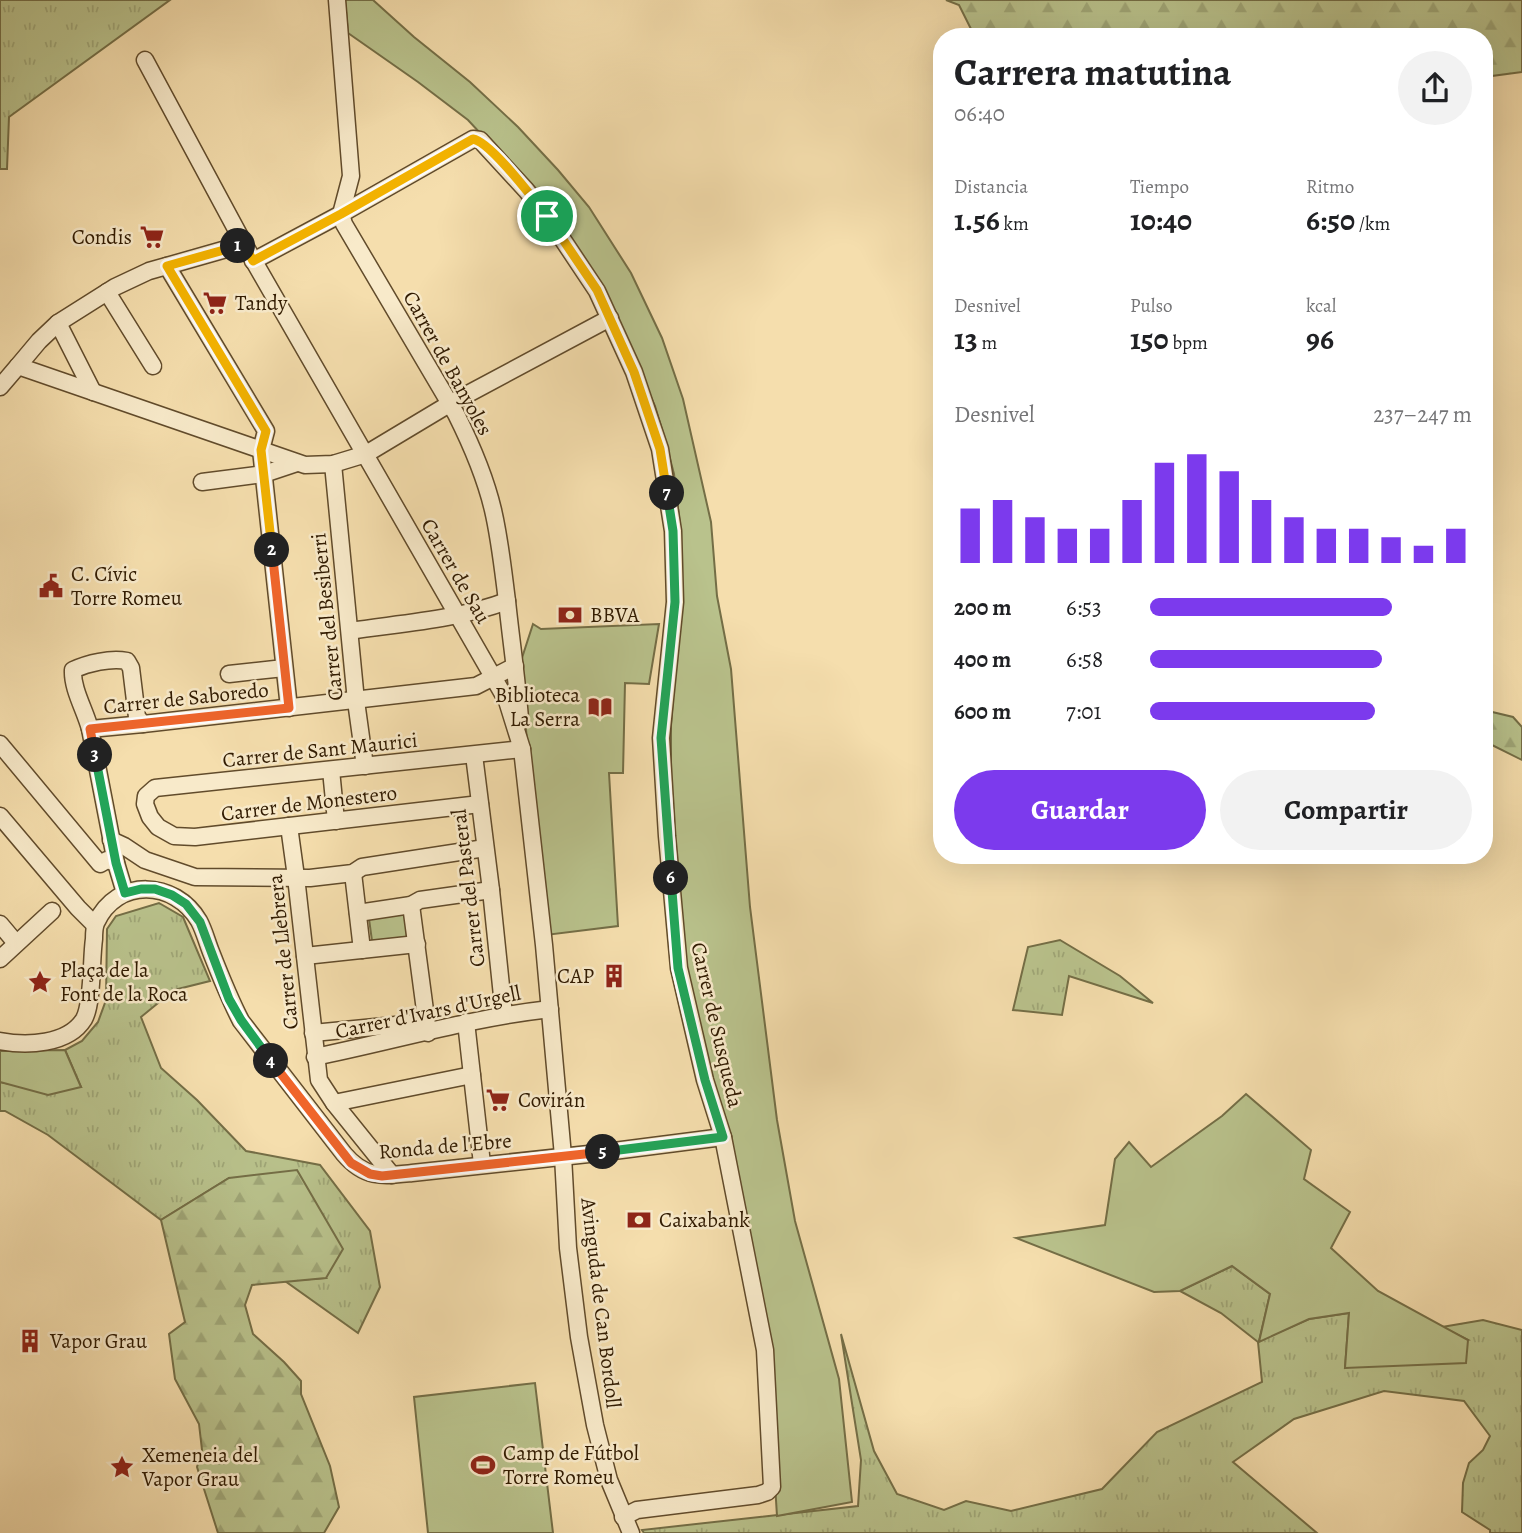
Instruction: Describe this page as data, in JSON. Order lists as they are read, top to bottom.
{
  "streets": {
    "street": [
      "Carrer de Banyoles",
      "Carrer de Sau",
      "Carrer del Besiberri",
      "Carrer de Saboredo",
      "Carrer de Sant Maurici",
      "Carrer de Monestero",
      "Carrer del Pasteral",
      "Carrer de Llebrera",
      "Carrer d'Ivars d'Urgell",
      "Carrer de Susqueda",
      "Ronda de l'Ebre",
      "Avinguda de Can Bordoll"
    ]
  },
  "crossings": [
    ["Carrer de Banyoles", "Carrer de Sau"],
    ["Carrer de Banyoles", "Carrer de Sant Maurici"],
    ["Carrer de Banyoles", "Carrer de Susqueda"],
    ["Carrer de Sau", "Carrer de Saboredo"],
    ["Carrer de Sau", "Carrer de Sant Maurici"],
    ["Carrer de Sau", "Carrer d'Ivars d'Urgell"],
    ["Carrer de Sau", "Ronda de l'Ebre"],
    ["Carrer de Sau", "Avinguda de Can Bordoll"],
    ["Carrer del Besiberri", "Carrer de Saboredo"],
    ["Carrer del Besiberri", "Carrer de Sant Maurici"],
    ["Carrer de Sant Maurici", "Carrer de Monestero"],
    ["Carrer de Sant Maurici", "Carrer del Pasteral"],
    ["Carrer de Monestero", "Carrer del Pasteral"],
    ["Carrer de Monestero", "Carrer de Llebrera"],
    ["Carrer del Pasteral", "Carrer d'Ivars d'Urgell"],
    ["Carrer de Llebrera", "Carrer d'Ivars d'Urgell"],
    ["Carrer de Llebrera", "Ronda de l'Ebre"],
    ["Carrer de Susqueda", "Ronda de l'Ebre"],
    ["Carrer de Susqueda", "Avinguda de Can Bordoll"],
    ["Ronda de l'Ebre", "Avinguda de Can Bordoll"]
  ],
  "places": {
    "supermarket": ["Condis", "Tandy", "Covirán"],
    "public building": ["C. Cívic Torre Romeu"],
    "bank": ["BBVA", "Caixabank"],
    "library": ["Biblioteca La Serra"],
    "building": ["CAP", "Vapor Grau"],
    "place": ["Plaça de la Font de la Roca", "Xemeneia del Vapor Grau"],
    "sports": ["Camp de Fútbol Torre Romeu"]
  },
  "page": {
    "heading": ["Carrera matutina", "06:40"],
    "stats": [
      ["Distancia", "1.56 km"],
      ["Tiempo", "10:40"],
      ["Ritmo", "6:50 /km"],
      ["Desnivel", "13 m"],
      ["Pulso", "150 bpm"],
      ["kcal", "96"]
    ],
    "pins": [
      "1",
      "7",
      "2",
      "3",
      "6",
      "4",
      "5"
    ],
    "chart": ["Desnivel", "237–247 m"],
    "list": [
      {
        "name": "200 m",
        "note": "6:53"
      },
      {
        "name": "400 m",
        "note": "6:58"
      },
      {
        "name": "600 m",
        "note": "7:01"
      }
    ],
    "buttons": ["Guardar", "Compartir"]
  }
}
